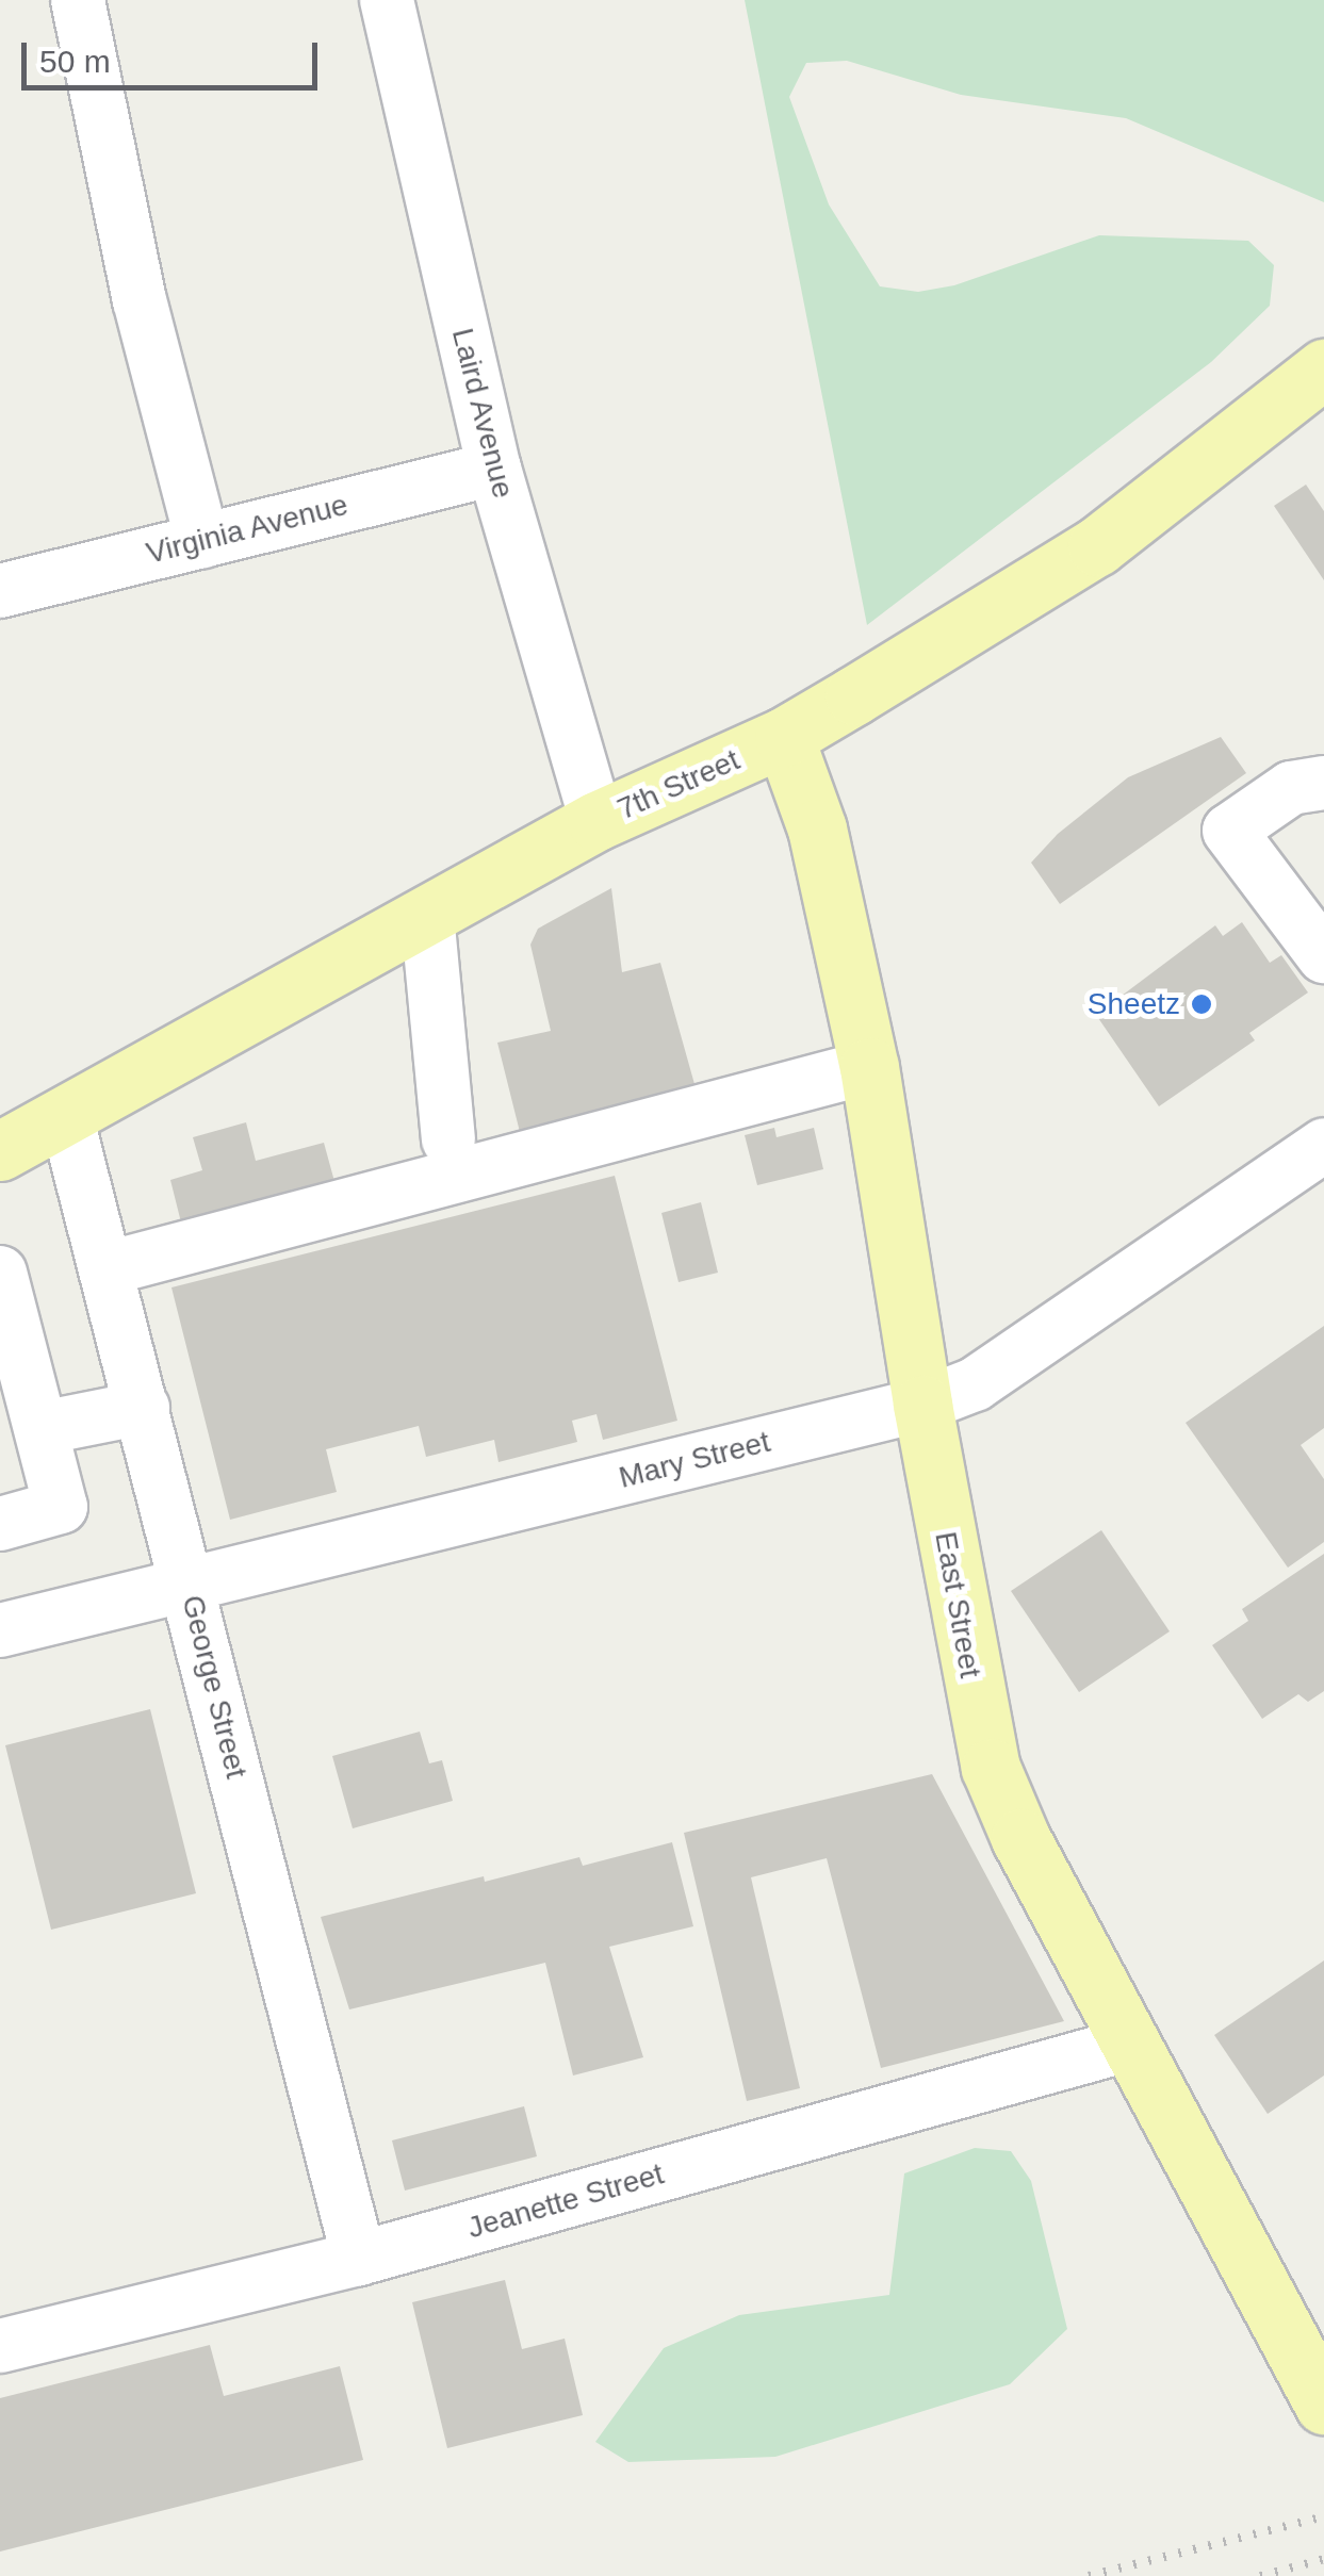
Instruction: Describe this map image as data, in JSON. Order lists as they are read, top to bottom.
{
  "streets": {
    "main road": ["7th Street", "East Street"],
    "street": [
      "Laird Avenue",
      "Virginia Avenue",
      "Mary Street",
      "George Street",
      "Jeanette Street"
    ]
  },
  "crossings": [
    ["Laird Avenue", "Virginia Avenue"],
    ["Laird Avenue", "7th Street"],
    ["7th Street", "East Street"],
    ["7th Street", "George Street"],
    ["Mary Street", "East Street"],
    ["Mary Street", "George Street"],
    ["East Street", "Jeanette Street"],
    ["George Street", "Jeanette Street"]
  ],
  "places": ["Sheetz"],
  "scale_bar": "50 m"
}
